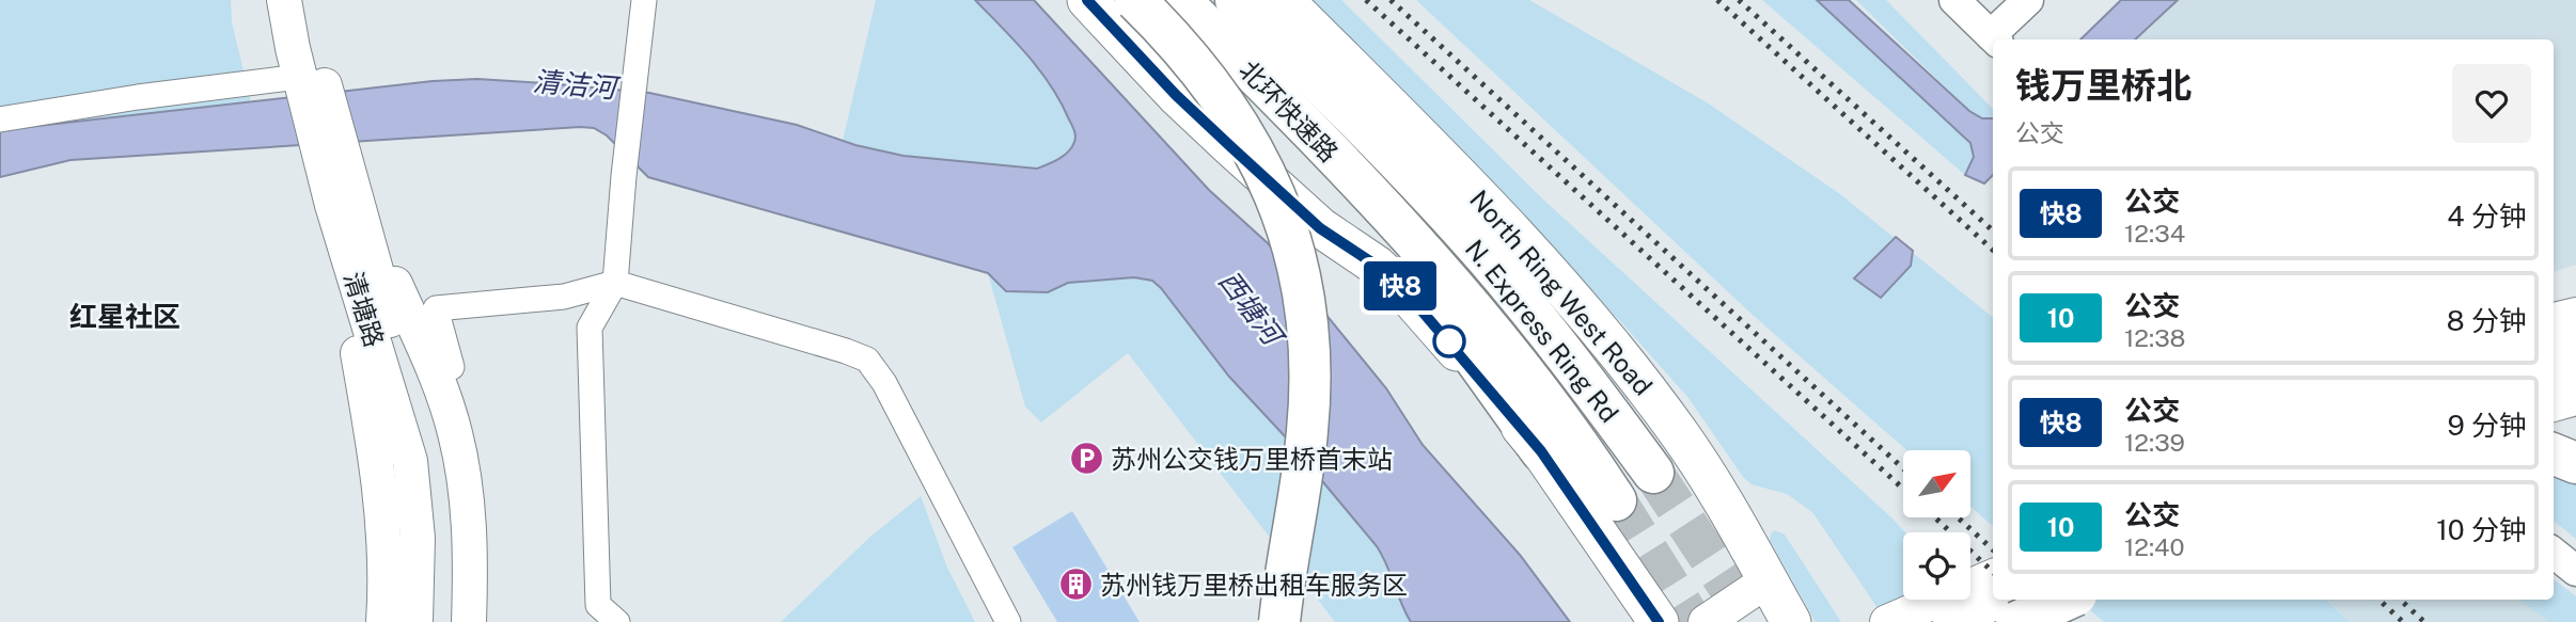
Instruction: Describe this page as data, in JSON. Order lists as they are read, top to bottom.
{
  "streets": {
    "highway": ["N. Express Ring Rd"],
    "main road": ["North Ring West Road", "清塘路"]
  },
  "districts": ["红星社区"],
  "water": ["清洁河", "西塘河"],
  "places": {
    "parking": ["苏州公交钱万里桥首末站"],
    "building": ["苏州钱万里桥出租车服务区"]
  },
  "lines": ["bus line 快8"],
  "north": "top right",
  "page": {
    "on_map": "快8",
    "heading": ["钱万里桥北", "公交"],
    "list": [
      {
        "mark": "快8",
        "name": "公交",
        "note": "12:34",
        "value": "4 分钟"
      },
      {
        "mark": "10",
        "name": "公交",
        "note": "12:38",
        "value": "8 分钟"
      },
      {
        "mark": "快8",
        "name": "公交",
        "note": "12:39",
        "value": "9 分钟"
      },
      {
        "mark": "10",
        "name": "公交",
        "note": "12:40",
        "value": "10 分钟"
      }
    ]
  }
}
